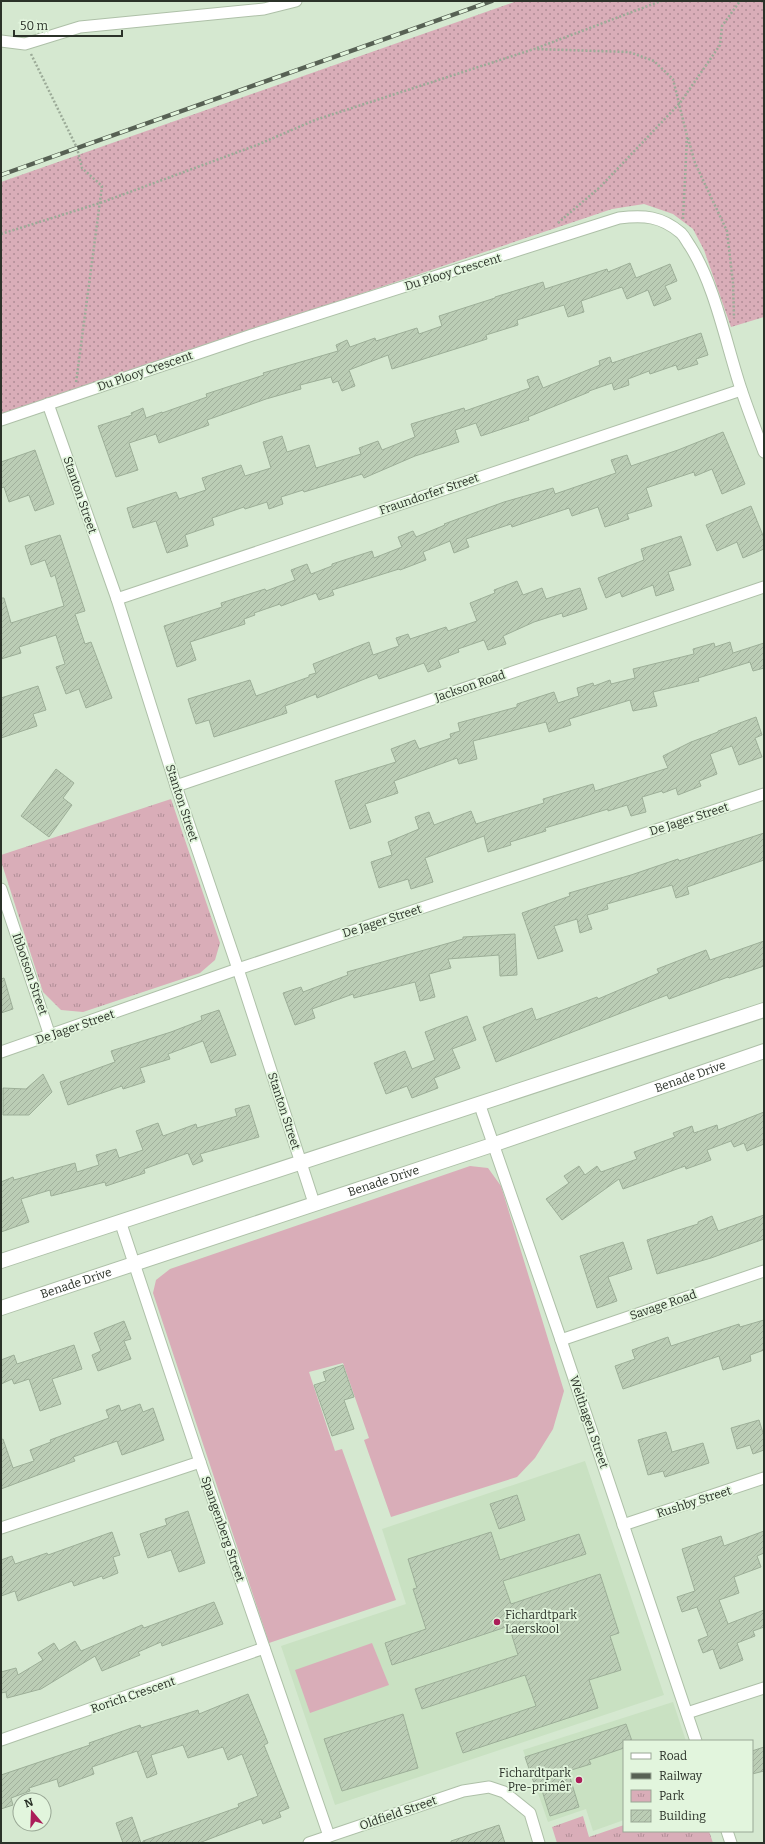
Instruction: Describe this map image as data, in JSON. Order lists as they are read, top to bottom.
{
  "streets": {
    "street": [
      "Du Plooy Crescent",
      "Fraundorfer Street",
      "Stanton Street",
      "Jackson Road",
      "De Jager Street",
      "Ibbotson Street",
      "Benade Drive",
      "Savage Road",
      "Welthagen Street",
      "Rushby Street",
      "Spangenberg Street",
      "Rorich Crescent",
      "Oldfield Street"
    ]
  },
  "crossings": [
    ["Du Plooy Crescent", "Fraundorfer Street"],
    ["Du Plooy Crescent", "Stanton Street"],
    ["Fraundorfer Street", "Stanton Street"],
    ["Stanton Street", "Jackson Road"],
    ["Stanton Street", "De Jager Street"],
    ["Stanton Street", "Benade Drive"],
    ["De Jager Street", "Ibbotson Street"],
    ["Benade Drive", "Welthagen Street"],
    ["Benade Drive", "Spangenberg Street"],
    ["Savage Road", "Welthagen Street"],
    ["Welthagen Street", "Rushby Street"],
    ["Spangenberg Street", "Rorich Crescent"],
    ["Spangenberg Street", "Oldfield Street"]
  ],
  "places": ["Fichardtpark Laerskool", "Fichardtpark Pre-primêr"],
  "legend": [
    "Road",
    "Railway",
    "Park",
    "Building"
  ],
  "scale_bar": "50 m",
  "north": "top"
}
